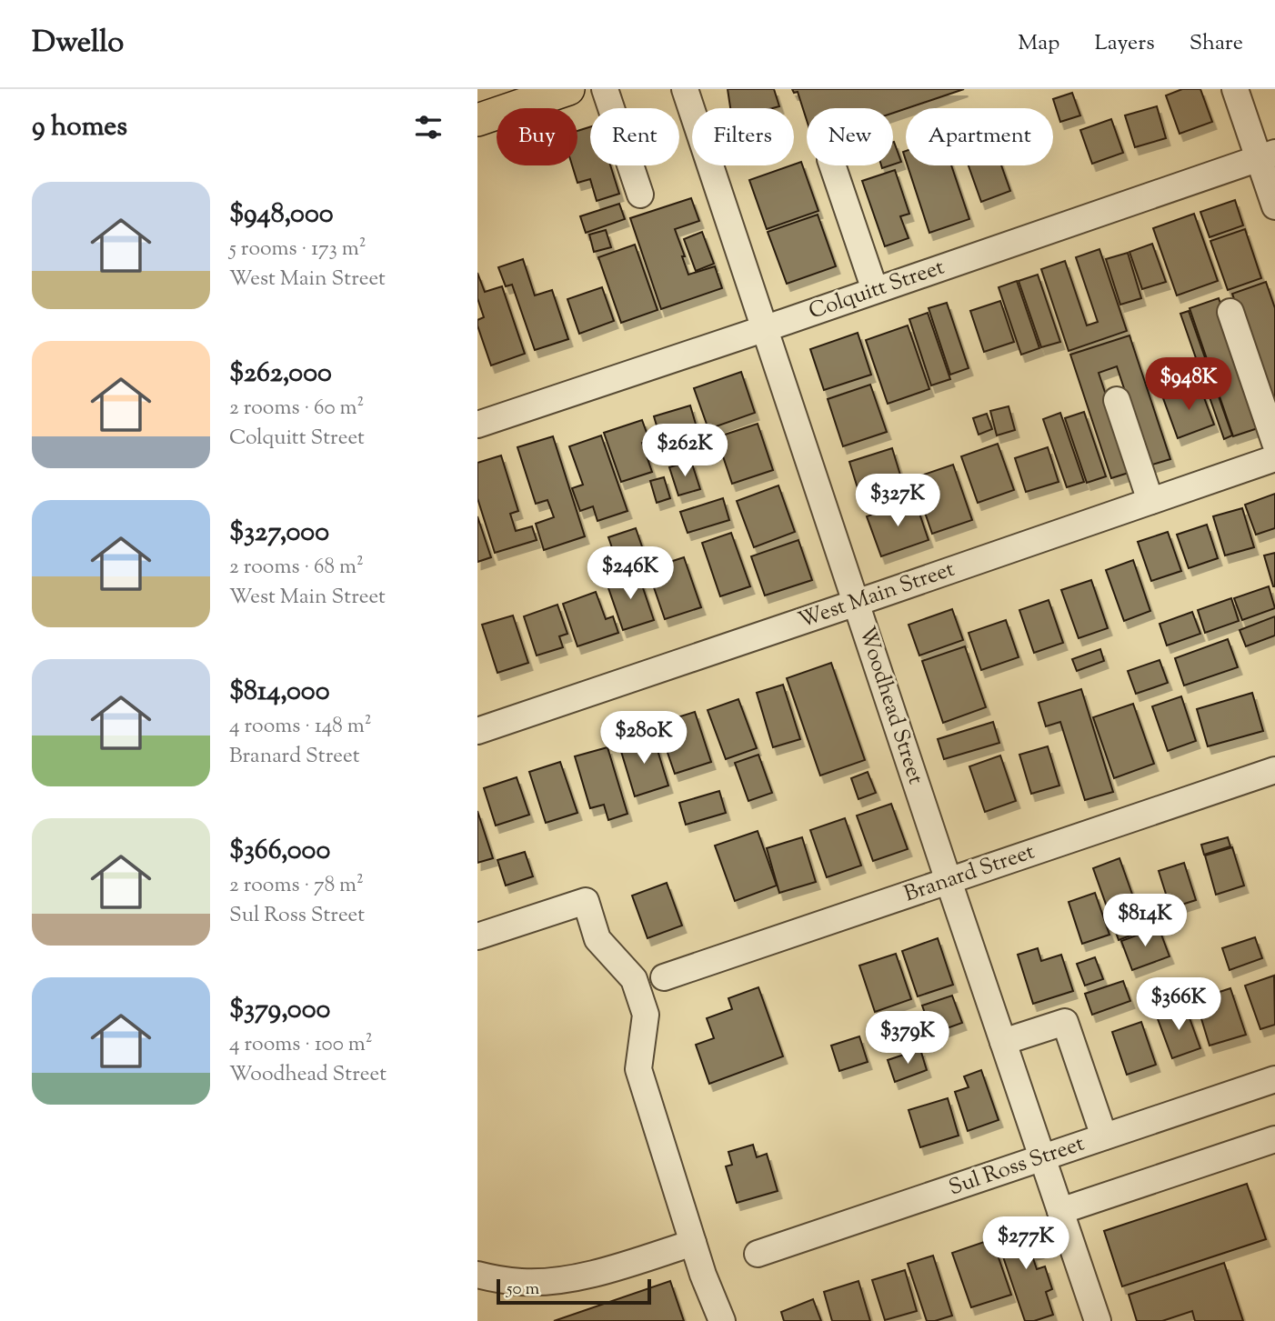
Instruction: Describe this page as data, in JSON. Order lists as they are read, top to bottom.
{
  "streets": {
    "street": [
      "Colquitt Street",
      "West Main Street",
      "Woodhead Street",
      "Branard Street",
      "Sul Ross Street"
    ]
  },
  "crossings": [
    ["Colquitt Street", "Woodhead Street"],
    ["West Main Street", "Woodhead Street"],
    ["Woodhead Street", "Branard Street"],
    ["Woodhead Street", "Sul Ross Street"]
  ],
  "scale_bar": "50 m",
  "page": {
    "header": "Dwello",
    "nav": ["Map", "Layers", "Share"],
    "heading": "9 homes",
    "chip": [
      "Buy",
      "Rent",
      "Filters",
      "New",
      "Apartment"
    ],
    "list": [
      {
        "name": "$948,000",
        "note": "5 rooms · 173 m² · West Main Street"
      },
      {
        "name": "$262,000",
        "note": "2 rooms · 60 m² · Colquitt Street"
      },
      {
        "name": "$327,000",
        "note": "2 rooms · 68 m² · West Main Street"
      },
      {
        "name": "$814,000",
        "note": "4 rooms · 148 m² · Branard Street"
      },
      {
        "name": "$366,000",
        "note": "2 rooms · 78 m² · Sul Ross Street"
      },
      {
        "name": "$379,000",
        "note": "4 rooms · 100 m² · Woodhead Street"
      }
    ],
    "price": [
      "$948K",
      "$262K",
      "$327K",
      "$246K",
      "$280K",
      "$814K",
      "$366K",
      "$379K",
      "$277K"
    ],
    "scale": "50 m"
  }
}
